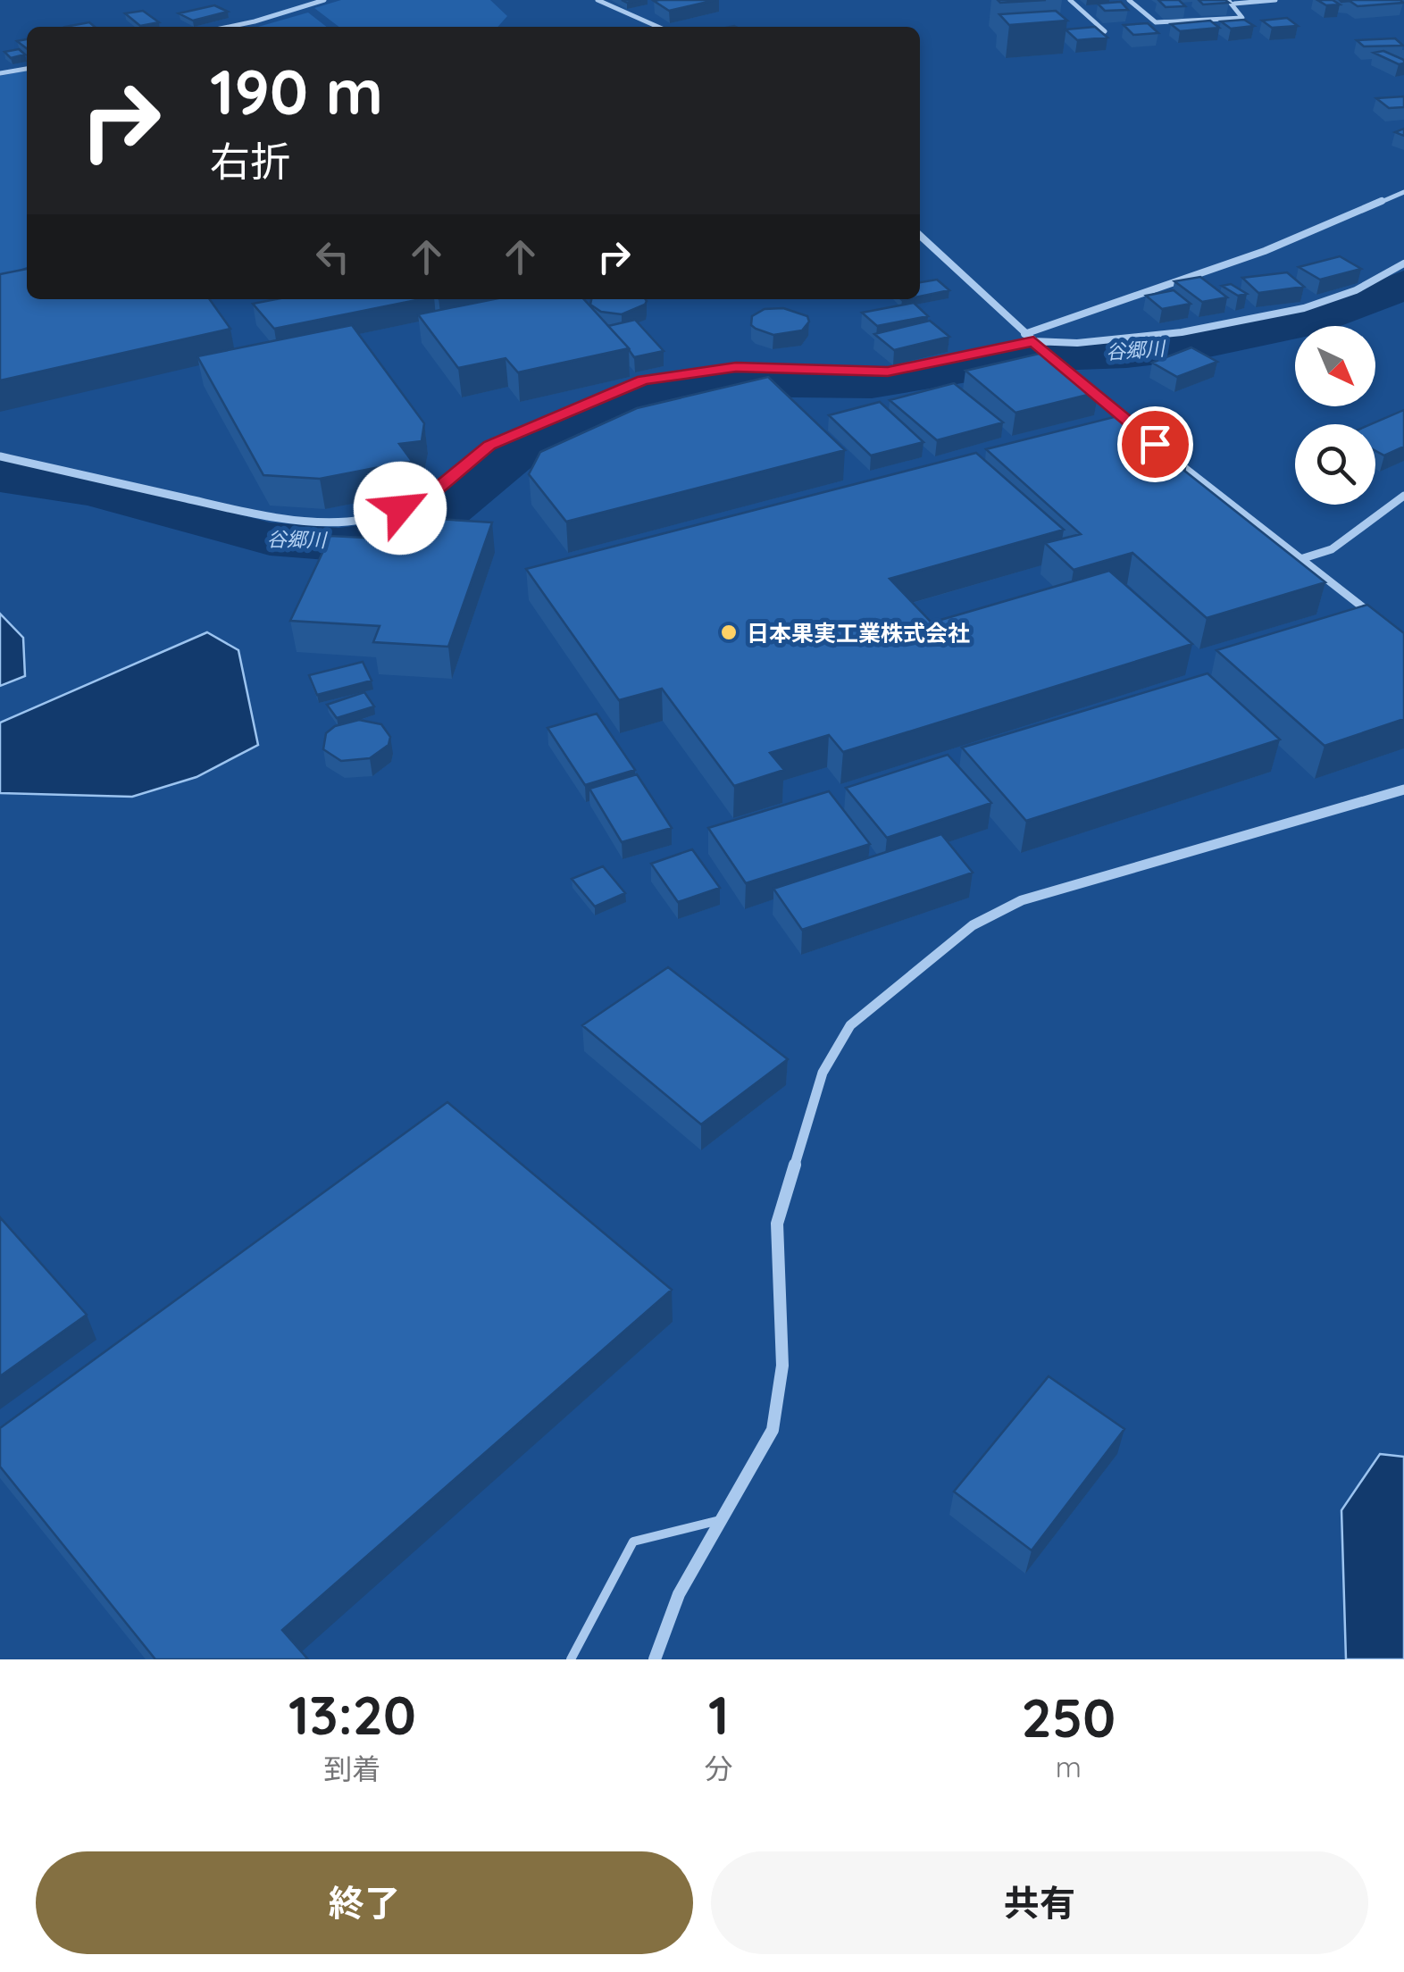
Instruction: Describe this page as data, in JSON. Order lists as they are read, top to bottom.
{
  "water": ["谷郷川"],
  "places": ["日本果実工業株式会社"],
  "north": "bottom right",
  "page": {
    "turn": ["190 m", "右折"],
    "eta": [
      "13:20",
      "到着",
      "1",
      "分",
      "250",
      "m"
    ],
    "buttons": ["終了", "共有"]
  }
}
